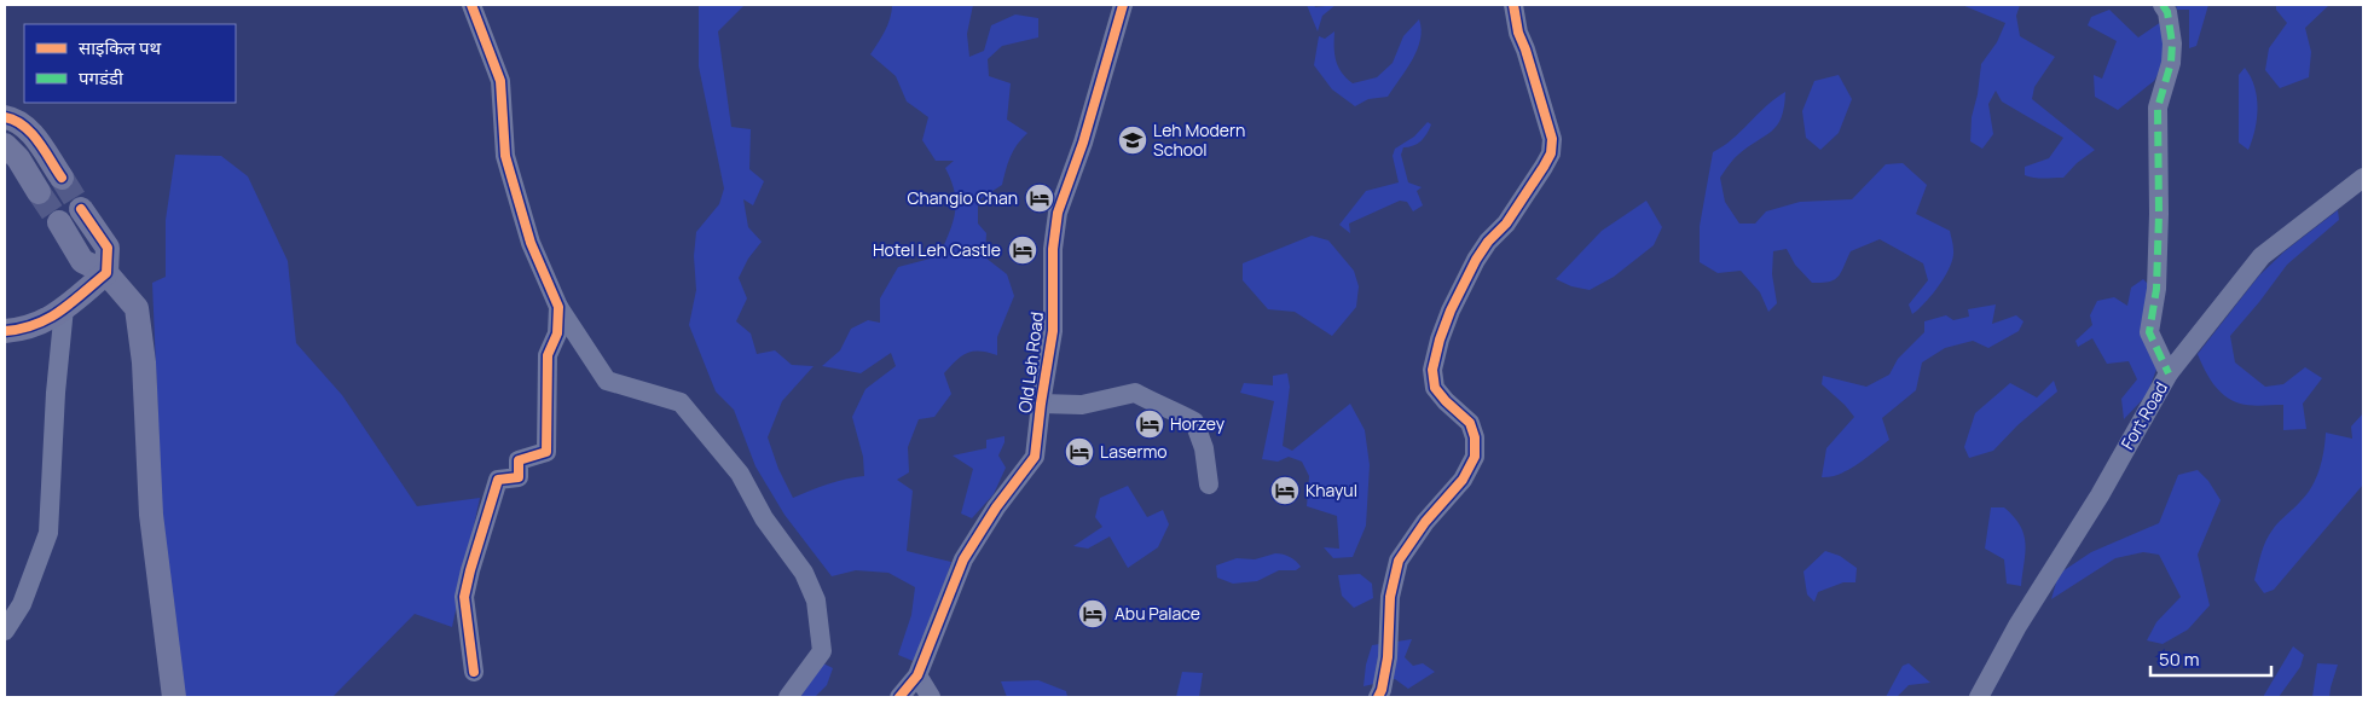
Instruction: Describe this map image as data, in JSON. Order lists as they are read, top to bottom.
{
  "streets": {
    "street": ["Old Leh Road", "Fort Road"]
  },
  "places": {
    "school or university": ["Leh Modern School"],
    "hotel": [
      "Changio Chan",
      "Hotel Leh Castle",
      "Horzey",
      "Lasermo",
      "Khayul",
      "Abu Palace"
    ]
  },
  "legend": ["साइकिल पथ", "पगडंडी"],
  "scale_bar": "50 m"
}
